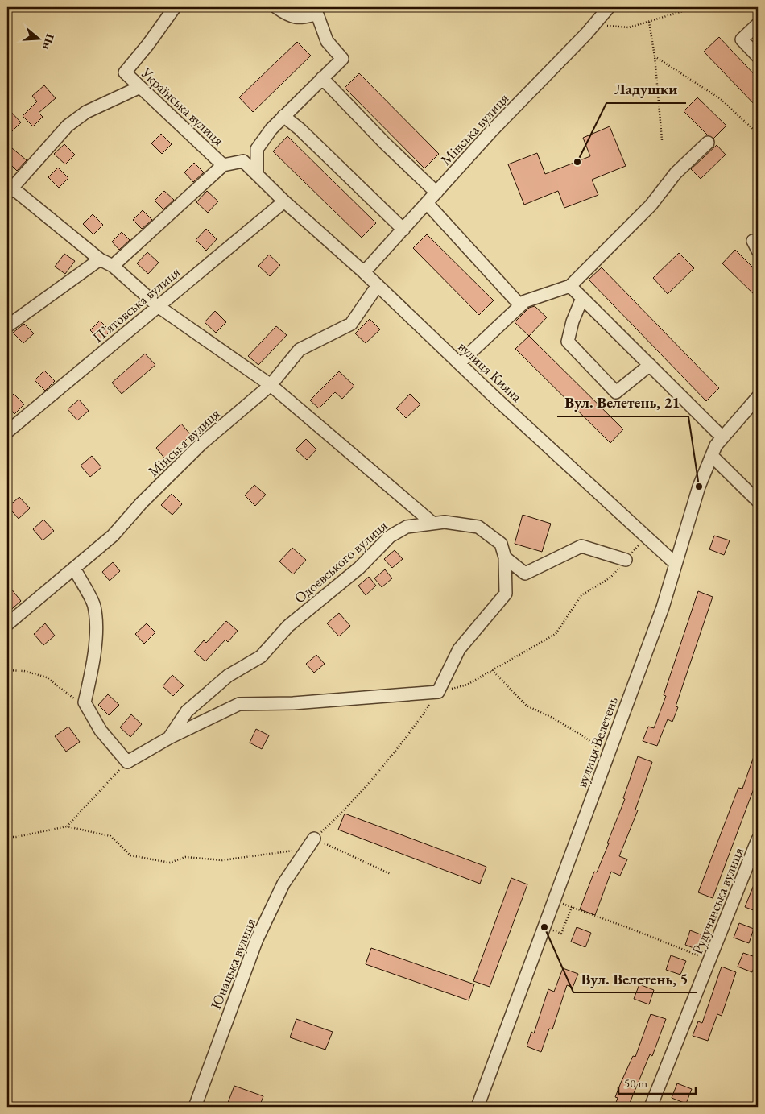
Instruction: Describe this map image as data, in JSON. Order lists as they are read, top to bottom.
{
  "streets": {
    "street": [
      "Українська вулиця",
      "Мінська вулиця",
      "П’ятовська вулиця",
      "вулиця Кияна",
      "Одоєвського вулиця",
      "вулиця Велетень",
      "Рудучанська вулиця",
      "Юнацька вулиця"
    ]
  },
  "crossings": [
    ["Українська вулиця", "П’ятовська вулиця"],
    ["Українська вулиця", "вулиця Кияна"],
    ["Мінська вулиця", "вулиця Кияна"],
    ["П’ятовська вулиця", "вулиця Кияна"],
    ["вулиця Кияна", "вулиця Велетень"]
  ],
  "places": ["Ладушки", "Вул. Велетень, 21", "Вул. Велетень, 5"],
  "scale_bar": "50 m",
  "north": "right"
}
